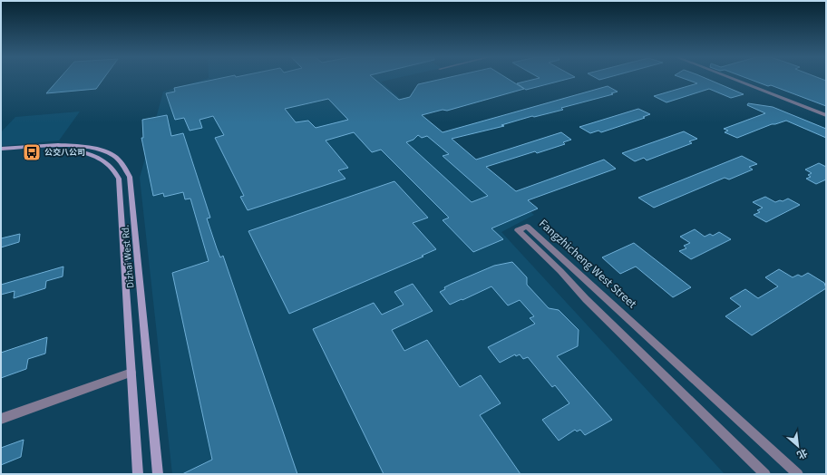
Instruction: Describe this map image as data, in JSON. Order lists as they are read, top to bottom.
{
  "streets": {
    "main road": ["Dizhai West Rd."],
    "street": ["Fangzhicheng West Street"]
  },
  "places": {
    "bus stop": ["公交八公司"]
  },
  "north": "bottom right"
}
